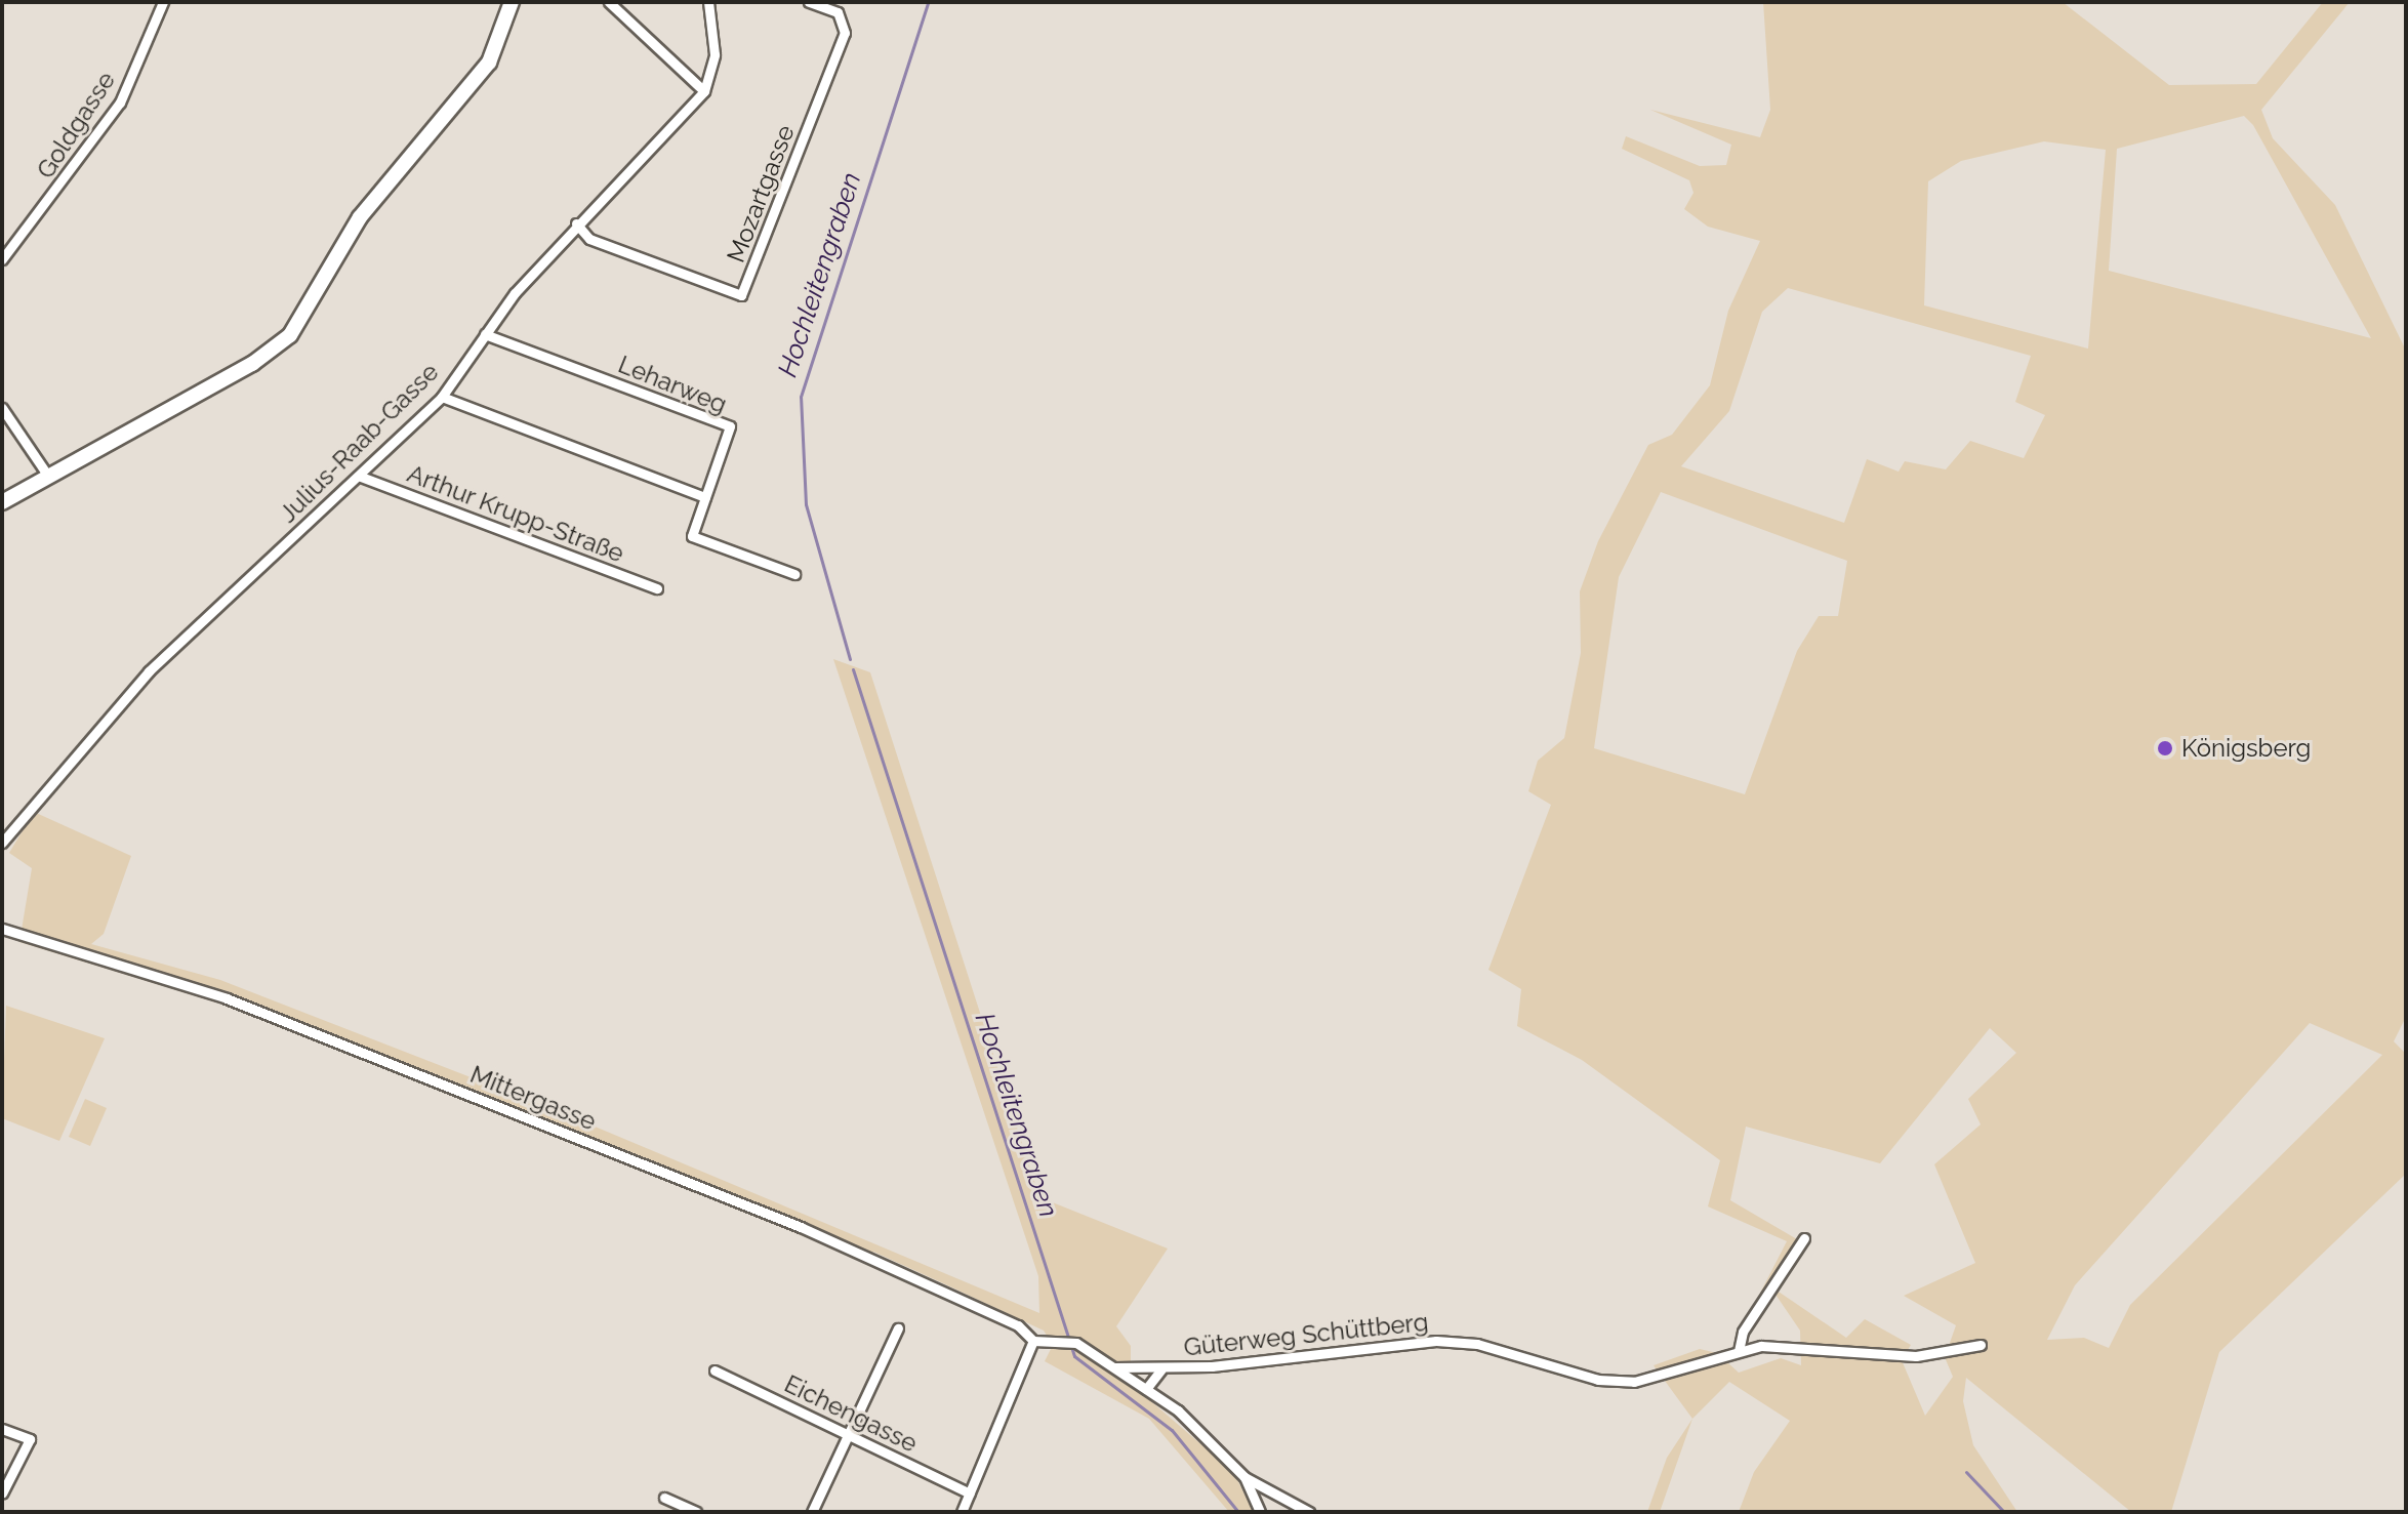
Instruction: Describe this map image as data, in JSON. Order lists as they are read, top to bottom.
{
  "streets": {
    "street": [
      "Goldgasse",
      "Mozartgasse",
      "Leharweg",
      "Julius-Raab-Gasse",
      "Arthur Krupp-Straße",
      "Mittergasse",
      "Güterweg Schüttberg",
      "Eichengasse"
    ]
  },
  "crossings": [
    ["Mozartgasse", "Julius-Raab-Gasse"],
    ["Leharweg", "Julius-Raab-Gasse"],
    ["Julius-Raab-Gasse", "Arthur Krupp-Straße"]
  ],
  "water": ["Hochleitengraben"],
  "places": ["Königsberg"]
}
